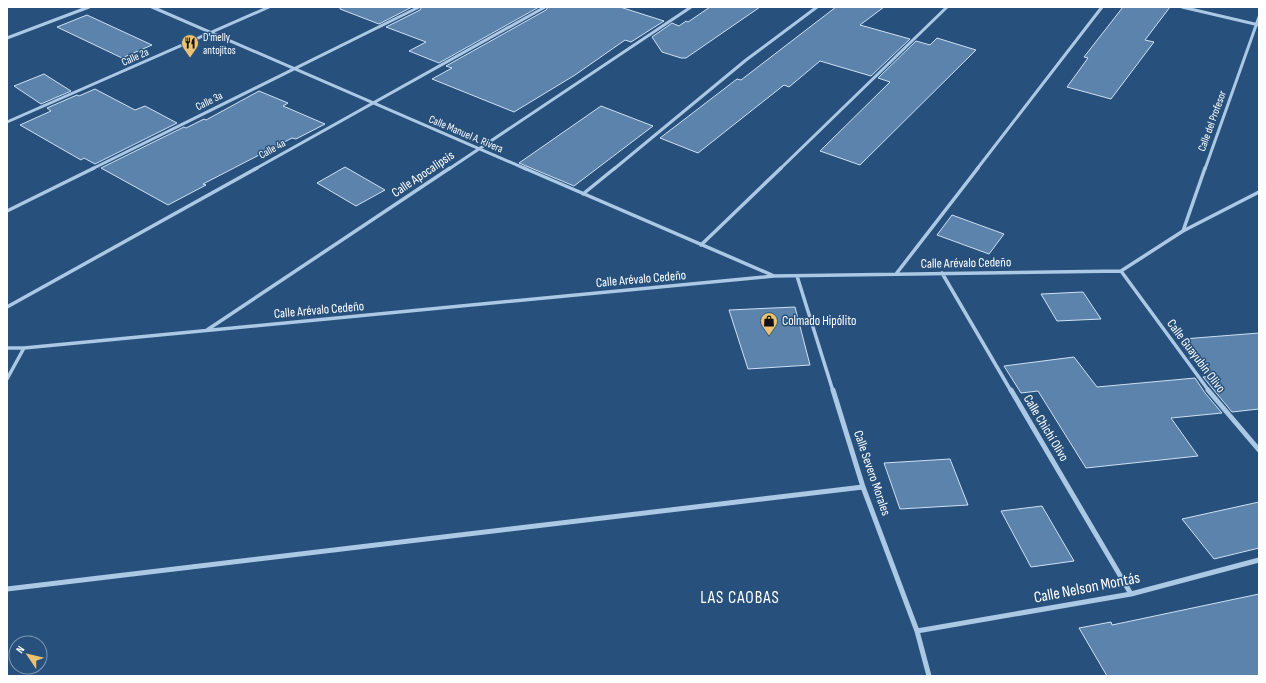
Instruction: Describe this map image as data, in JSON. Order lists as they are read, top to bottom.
{
  "streets": {
    "street": [
      "Calle 2a",
      "Calle 3a",
      "Calle del Profesor",
      "Calle Manuel A. Rivera",
      "Calle 4a",
      "Calle Apocalipsis",
      "Calle Arévalo Cedeño",
      "Calle Guayubín Olivo",
      "Calle Chichí Olivo",
      "Calle Severo Morales",
      "Calle Nelson Montás"
    ]
  },
  "crossings": [
    ["Calle 2a", "Calle Manuel A. Rivera"],
    ["Calle 3a", "Calle Manuel A. Rivera"],
    ["Calle Manuel A. Rivera", "Calle 4a"],
    ["Calle Manuel A. Rivera", "Calle Apocalipsis"],
    ["Calle Manuel A. Rivera", "Calle Arévalo Cedeño"],
    ["Calle Apocalipsis", "Calle Arévalo Cedeño"],
    ["Calle Arévalo Cedeño", "Calle Guayubín Olivo"],
    ["Calle Arévalo Cedeño", "Calle Chichí Olivo"],
    ["Calle Arévalo Cedeño", "Calle Severo Morales"],
    ["Calle Chichí Olivo", "Calle Nelson Montás"],
    ["Calle Severo Morales", "Calle Nelson Montás"]
  ],
  "districts": ["LAS CAOBAS"],
  "places": {
    "restaurant": ["D’melly antojitos"],
    "shop": ["Colmado Hipólito"]
  },
  "north": "top left"
}
